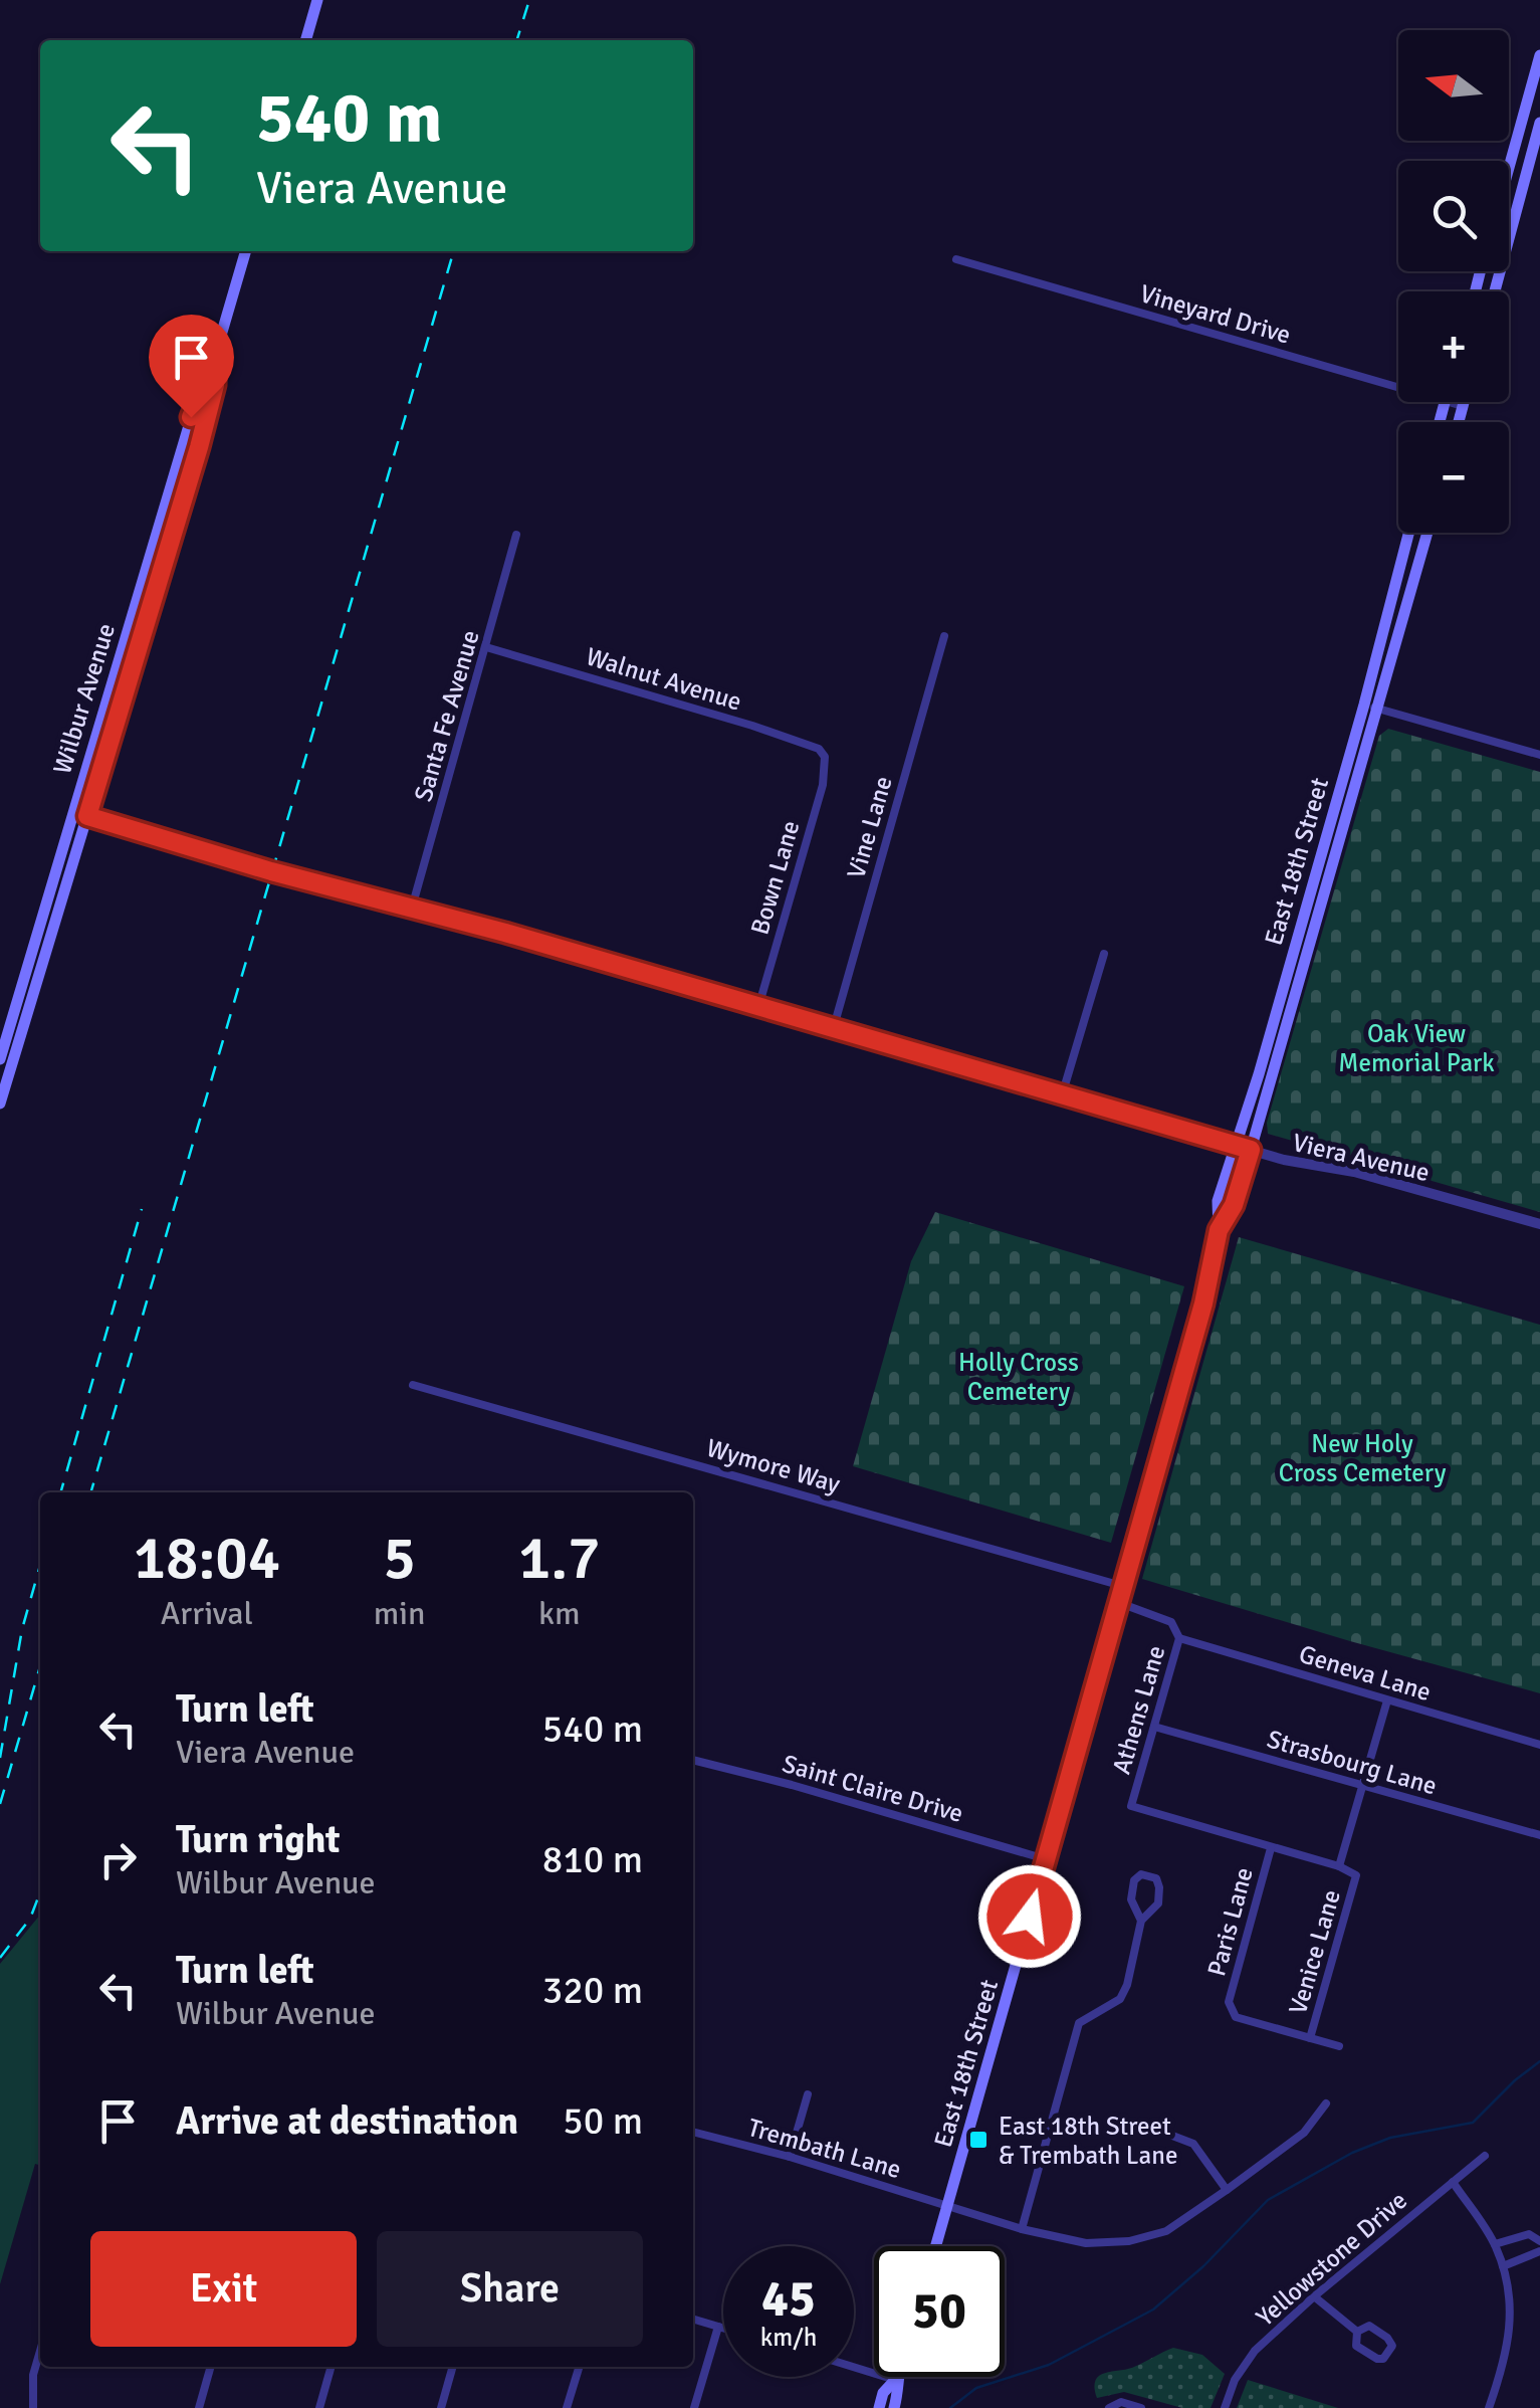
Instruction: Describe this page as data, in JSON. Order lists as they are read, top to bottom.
{
  "streets": {
    "main road": ["Wilbur Avenue", "East 18th Street"],
    "street": [
      "Vineyard Drive",
      "Walnut Avenue",
      "Santa Fe Avenue",
      "Vine Lane",
      "Bown Lane",
      "Viera Avenue",
      "Wymore Way",
      "Geneva Lane",
      "Athens Lane",
      "Strasbourg Lane",
      "Saint Claire Drive",
      "Paris Lane",
      "Venice Lane",
      "Trembath Lane",
      "Yellowstone Drive"
    ]
  },
  "crossings": [
    ["Walnut Avenue", "Santa Fe Avenue"],
    ["Walnut Avenue", "Bown Lane"],
    ["Wilbur Avenue", "Viera Avenue"],
    ["Santa Fe Avenue", "Viera Avenue"],
    ["Vine Lane", "Viera Avenue"],
    ["East 18th Street", "Viera Avenue"],
    ["East 18th Street", "Wymore Way"],
    ["East 18th Street", "Athens Lane"],
    ["East 18th Street", "Saint Claire Drive"],
    ["East 18th Street", "Trembath Lane"],
    ["Bown Lane", "Viera Avenue"],
    ["Geneva Lane", "Athens Lane"],
    ["Geneva Lane", "Venice Lane"],
    ["Athens Lane", "Strasbourg Lane"],
    ["Athens Lane", "Paris Lane"],
    ["Strasbourg Lane", "Venice Lane"],
    ["Paris Lane", "Venice Lane"]
  ],
  "parks": ["Oak View Memorial Park", "Holly Cross Cemetery", "New Holy Cross Cemetery"],
  "places": {
    "transit": ["East 18th Street & Trembath Lane"]
  },
  "north": "left",
  "page": {
    "map_buttons": ["+", "−"],
    "turn": ["540 m", "Viera Avenue"],
    "eta": [
      "18:04",
      "Arrival",
      "5",
      "min",
      "1.7",
      "km"
    ],
    "list": [
      {
        "name": "Turn left",
        "note": "Viera Avenue",
        "value": "540 m"
      },
      {
        "name": "Turn right",
        "note": "Wilbur Avenue",
        "value": "810 m"
      },
      {
        "name": "Turn left",
        "note": "Wilbur Avenue",
        "value": "320 m"
      },
      {
        "name": "Arrive at destination",
        "value": "50 m"
      }
    ],
    "buttons": ["Exit", "Share"],
    "speed": "45 km/h",
    "limit": "50"
  }
}
